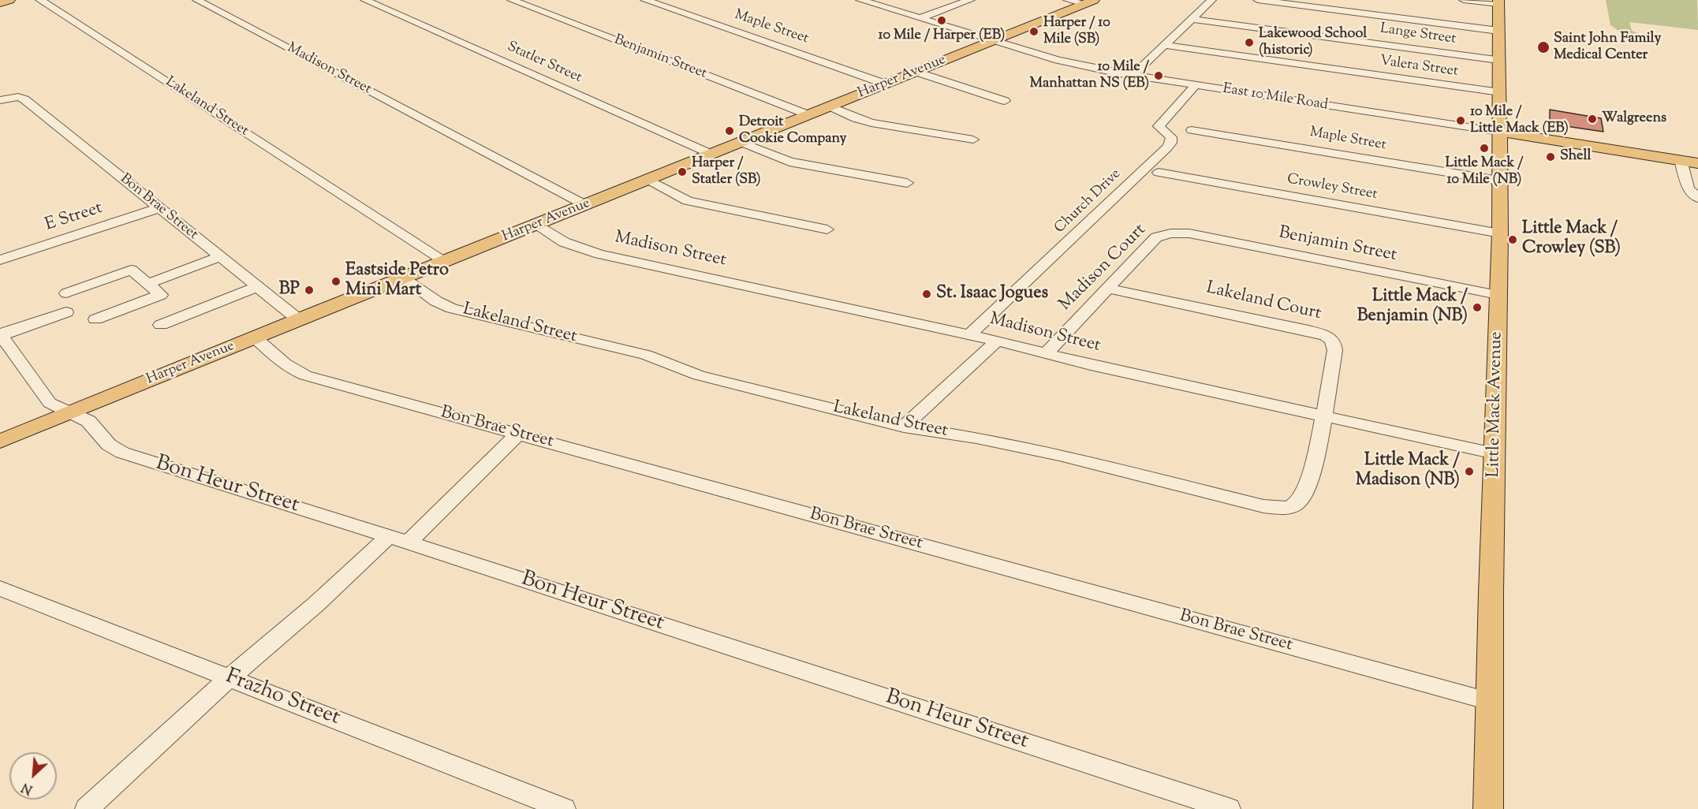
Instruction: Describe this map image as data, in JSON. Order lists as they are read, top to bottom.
{
  "streets": {
    "main road": ["Harper Avenue", "East 10 Mile Road", "Little Mack Avenue"],
    "street": [
      "Maple Street",
      "Lange Street",
      "Benjamin Street",
      "Statler Street",
      "Valera Street",
      "Madison Street",
      "Lakeland Street",
      "Crowley Street",
      "Church Drive",
      "Bon Brae Street",
      "E Street",
      "Madison Court",
      "Lakeland Court",
      "Bon Heur Street",
      "Frazho Street"
    ]
  },
  "crossings": [
    ["Maple Street", "Harper Avenue"],
    ["Maple Street", "Little Mack Avenue"],
    ["Lange Street", "Little Mack Avenue"],
    ["Benjamin Street", "Harper Avenue"],
    ["Benjamin Street", "Madison Court"],
    ["Benjamin Street", "Little Mack Avenue"],
    ["Statler Street", "Harper Avenue"],
    ["Valera Street", "Little Mack Avenue"],
    ["Madison Street", "Harper Avenue"],
    ["Madison Street", "Lakeland Street"],
    ["Madison Street", "Church Drive"],
    ["Madison Street", "Madison Court"],
    ["Madison Street", "Lakeland Court"],
    ["Madison Street", "Little Mack Avenue"],
    ["Harper Avenue", "East 10 Mile Road"],
    ["Harper Avenue", "Lakeland Street"],
    ["Harper Avenue", "Bon Brae Street"],
    ["Harper Avenue", "Bon Heur Street"],
    ["East 10 Mile Road", "Church Drive"],
    ["East 10 Mile Road", "Little Mack Avenue"],
    ["Lakeland Street", "Lakeland Court"],
    ["Crowley Street", "Little Mack Avenue"],
    ["Bon Brae Street", "E Street"],
    ["Bon Brae Street", "Little Mack Avenue"],
    ["Madison Court", "Lakeland Court"]
  ],
  "places": [
    "10 Mile / Harper (EB)",
    "Harper / 10 Mile (SB)",
    "Lakewood School (historic)",
    "Saint John Family Medical Center",
    "10 Mile / Manhattan NS (EB)",
    "Walgreens",
    "10 Mile / Little Mack (EB)",
    "Detroit Cookie Company",
    "Little Mack / 10 Mile (NB)",
    "Shell",
    "Harper / Statler (SB)",
    "Little Mack / Crowley (SB)",
    "Eastside Petro Mini Mart",
    "BP",
    "St. Isaac Jogues",
    "Little Mack / Benjamin (NB)",
    "Little Mack / Madison (NB)"
  ],
  "north": "bottom left"
}
